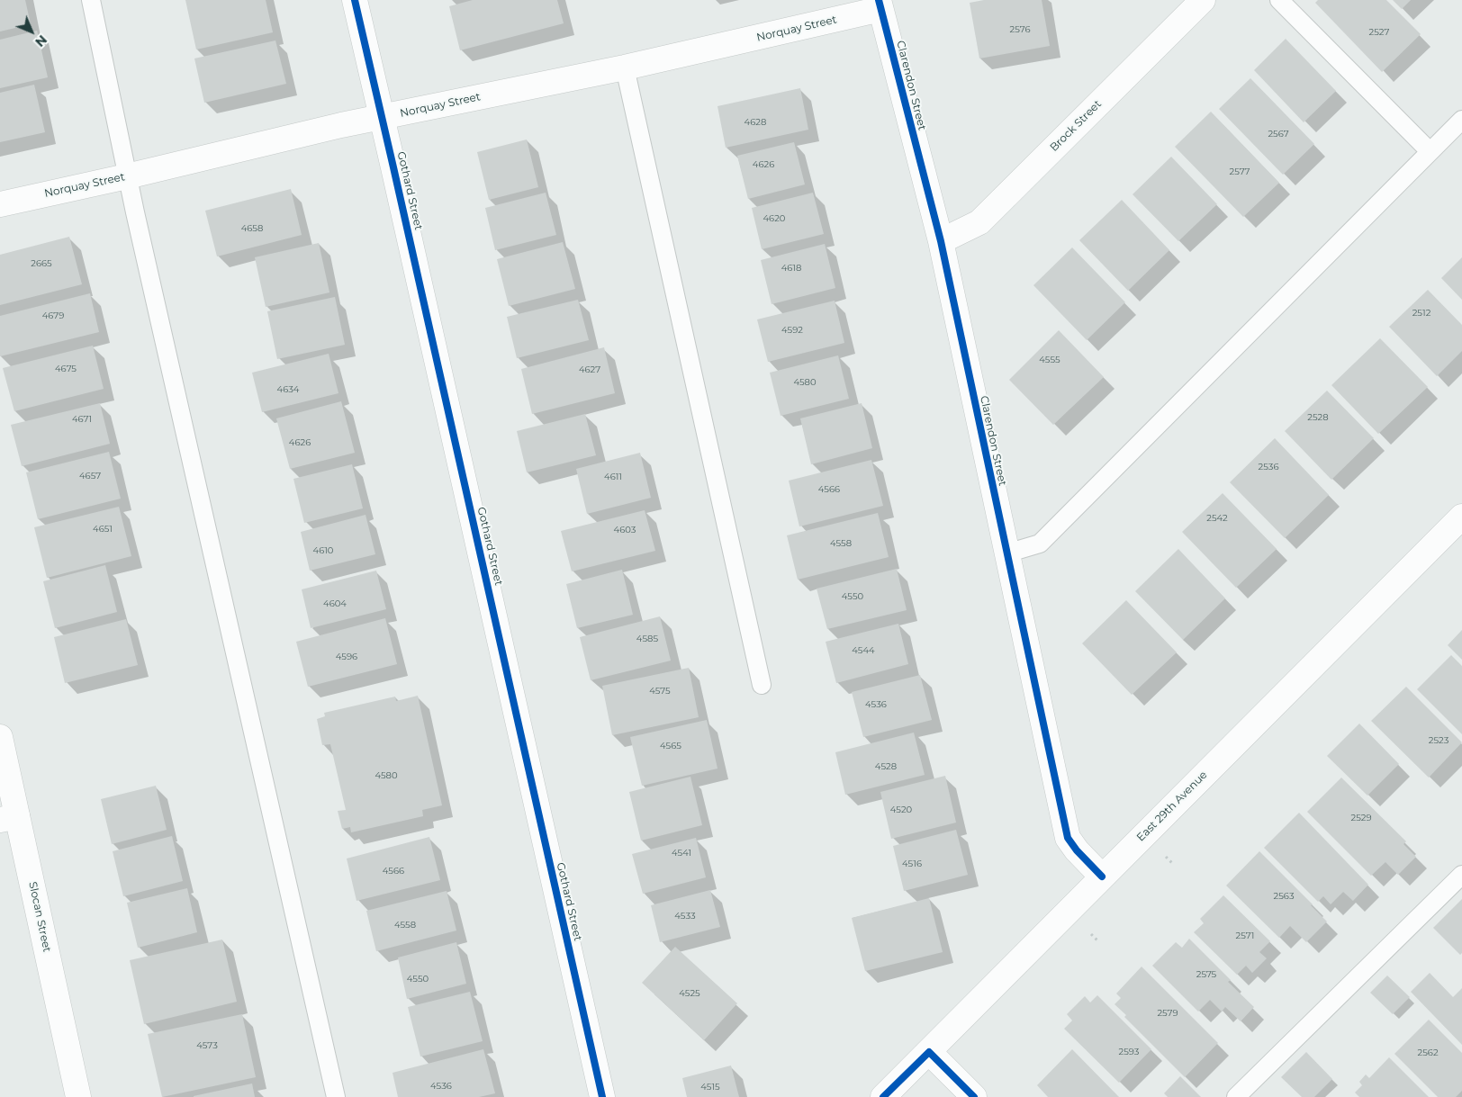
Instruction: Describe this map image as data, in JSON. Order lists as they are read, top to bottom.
{
  "streets": {
    "street": [
      "Norquay Street",
      "Clarendon Street",
      "Brock Street",
      "Gothard Street",
      "East 29th Avenue",
      "Slocan Street"
    ]
  },
  "crossings": [
    ["Norquay Street", "Clarendon Street"],
    ["Norquay Street", "Gothard Street"],
    ["Clarendon Street", "Brock Street"],
    ["Clarendon Street", "East 29th Avenue"]
  ],
  "house_numbers": [
    "2576",
    "2527",
    "4628",
    "2567",
    "4626",
    "2577",
    "4620",
    "4658",
    "2665",
    "4618",
    "2512",
    "4679",
    "4592",
    "4555",
    "4675",
    "4627",
    "4580",
    "4634",
    "2528",
    "4671",
    "4626",
    "2536",
    "4657",
    "4611",
    "4566",
    "2542",
    "4651",
    "4603",
    "4558",
    "4610",
    "4550",
    "4604",
    "4585",
    "4544",
    "4596",
    "4575",
    "4536",
    "2523",
    "4565",
    "4528",
    "4580",
    "4520",
    "2529",
    "4541",
    "4516",
    "4566",
    "2563",
    "4533",
    "4558",
    "2571",
    "2575",
    "4550",
    "4525",
    "2579",
    "4573",
    "2593",
    "2562",
    "4536",
    "4515"
  ],
  "north": "bottom right"
}
